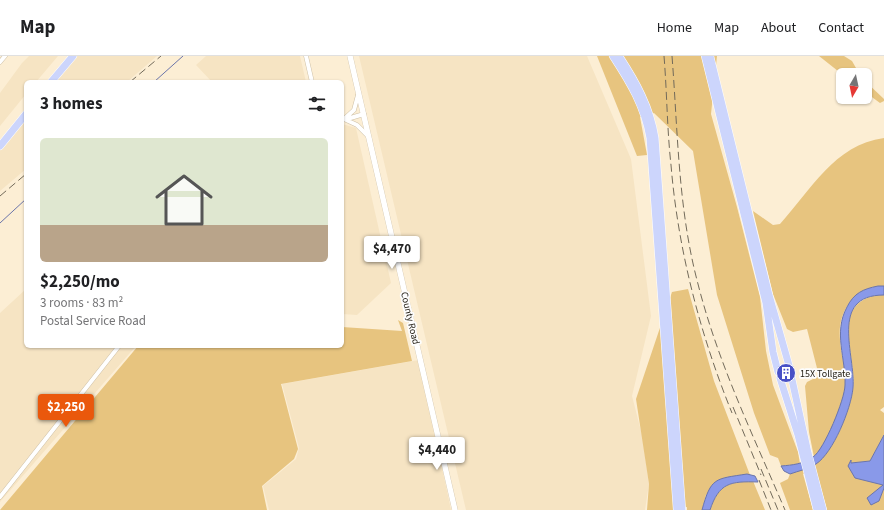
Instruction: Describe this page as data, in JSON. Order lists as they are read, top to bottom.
{
  "streets": {
    "main road": ["County Road"]
  },
  "places": {
    "building": ["15X Tollgate"]
  },
  "north": "bottom",
  "page": {
    "header": "Map",
    "nav": [
      "Home",
      "Map",
      "About",
      "Contact"
    ],
    "heading": "3 homes",
    "list": [
      {
        "name": "$2,250/mo",
        "note": "3 rooms · 83 m² · Postal Service Road"
      }
    ],
    "price": ["$4,470", "$2,250", "$4,440"]
  }
}
